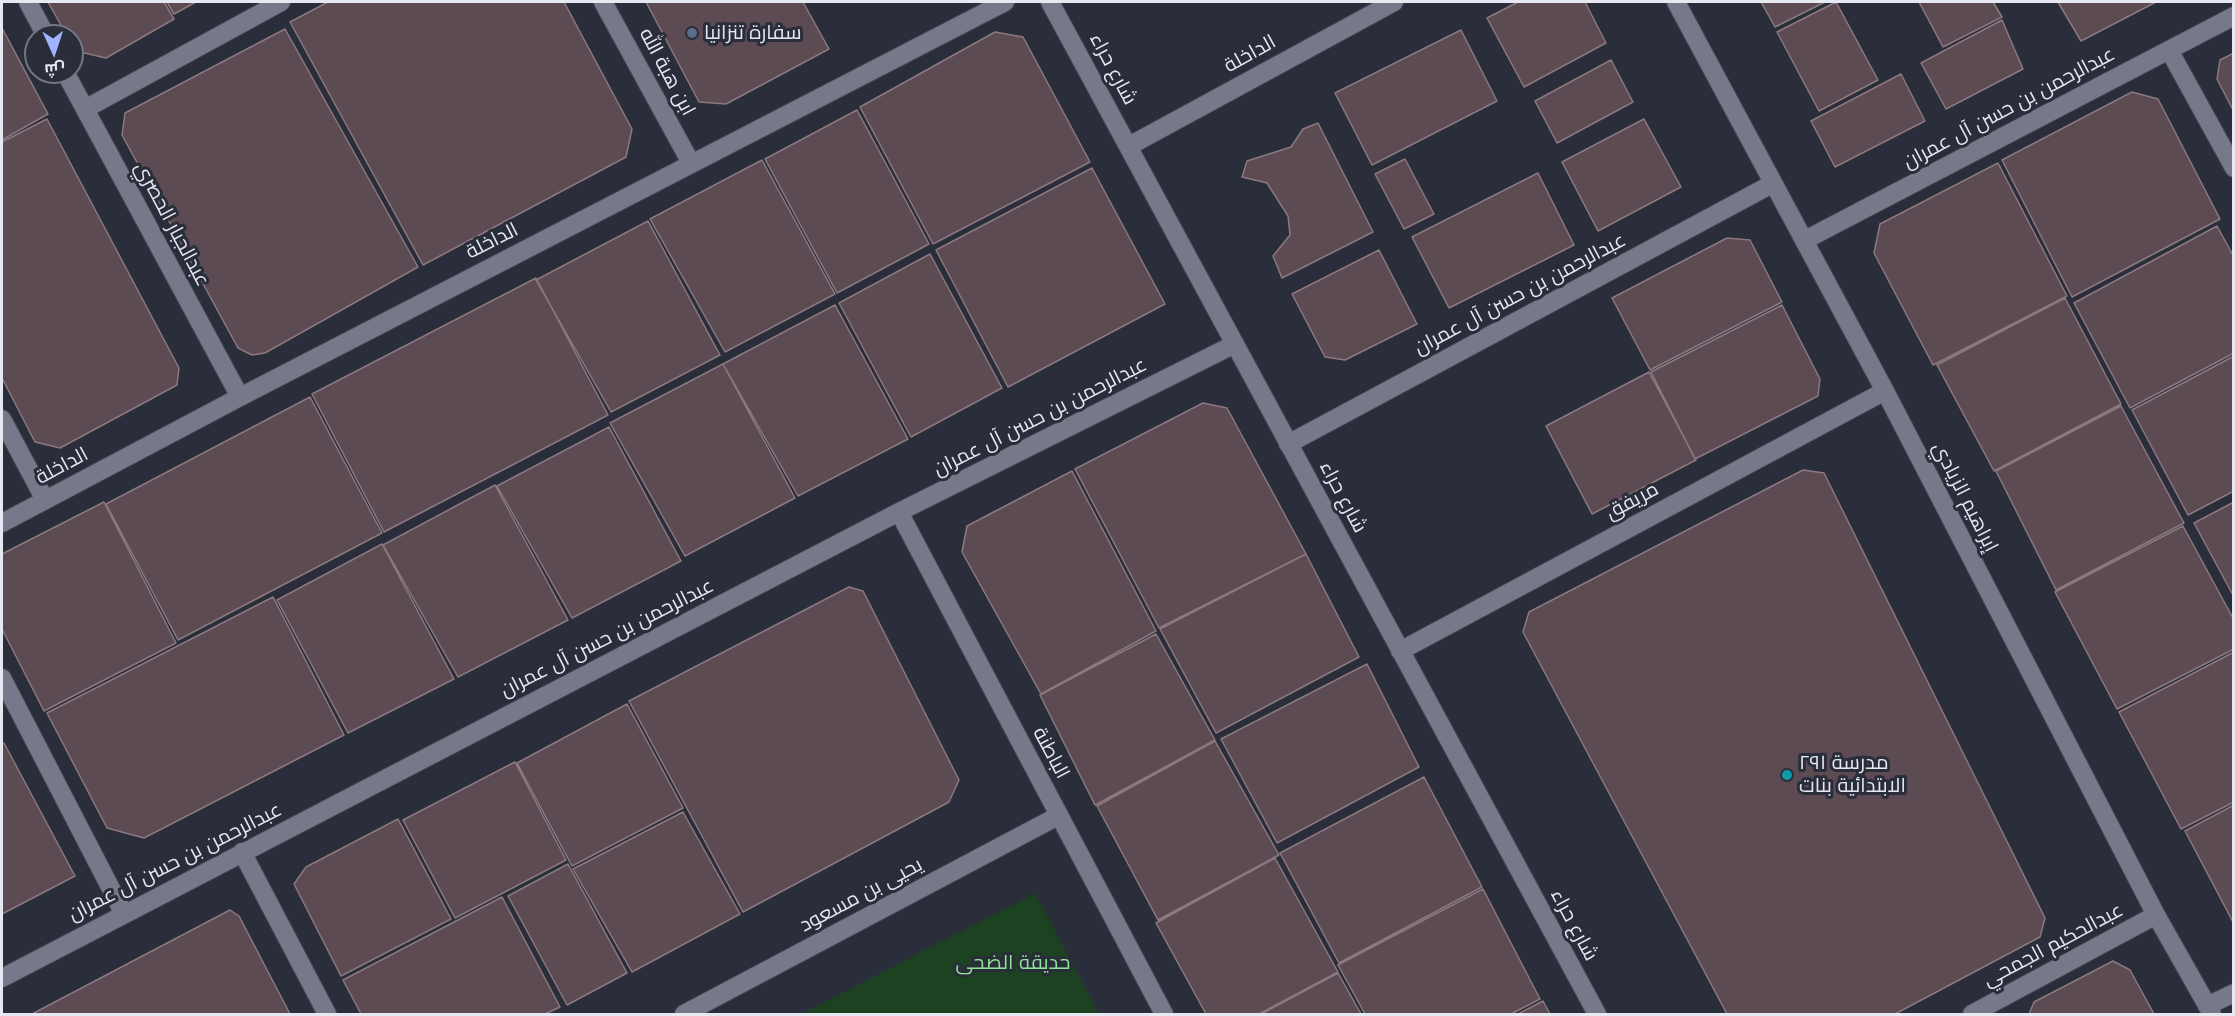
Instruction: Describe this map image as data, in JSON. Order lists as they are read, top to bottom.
{
  "streets": {
    "street": [
      "الداخلة",
      "شارع حراء",
      "ابن هبة الله",
      "عبدالرحمن بن حسن آل عمران",
      "عبدالجبار الحصري",
      "إبراهيم الزيادي",
      "مريفق",
      "الباطنة",
      "يحيى بن مسعود",
      "عبدالحكيم الجمحي"
    ]
  },
  "crossings": [
    ["الداخلة", "شارع حراء"],
    ["الداخلة", "ابن هبة الله"],
    ["الداخلة", "عبدالجبار الحصري"],
    ["شارع حراء", "عبدالرحمن بن حسن آل عمران"],
    ["شارع حراء", "مريفق"],
    ["عبدالرحمن بن حسن آل عمران", "إبراهيم الزيادي"],
    ["عبدالرحمن بن حسن آل عمران", "الباطنة"],
    ["إبراهيم الزيادي", "مريفق"],
    ["إبراهيم الزيادي", "عبدالحكيم الجمحي"],
    ["الباطنة", "يحيى بن مسعود"]
  ],
  "parks": ["حديقة الضحى"],
  "places": ["سفارة تنزانيا", "مدرسة ٢٩١ الابتدائية بنات"],
  "north": "bottom"
}
